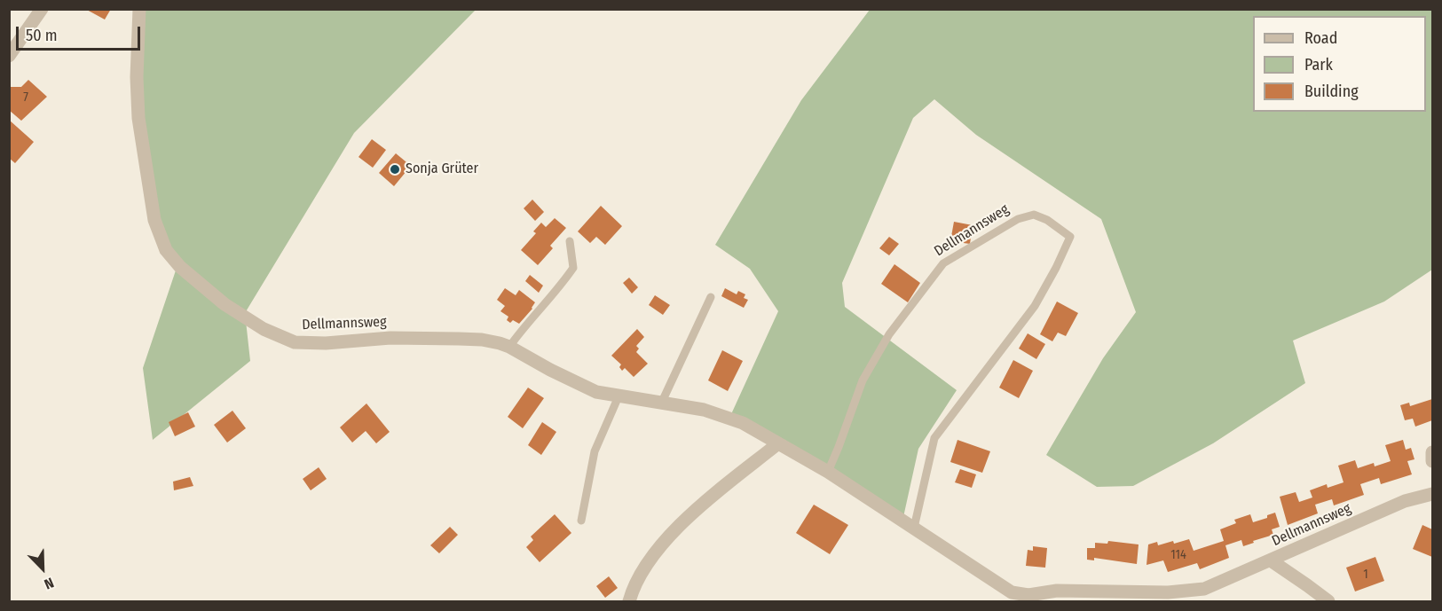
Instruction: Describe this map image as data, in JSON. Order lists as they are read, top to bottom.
{
  "streets": {
    "street": ["Dellmannsweg"]
  },
  "places": ["Sonja Grüter"],
  "house_numbers": ["7", "114", "1"],
  "legend": ["Road", "Park", "Building"],
  "scale_bar": "50 m",
  "north": "bottom right"
}
